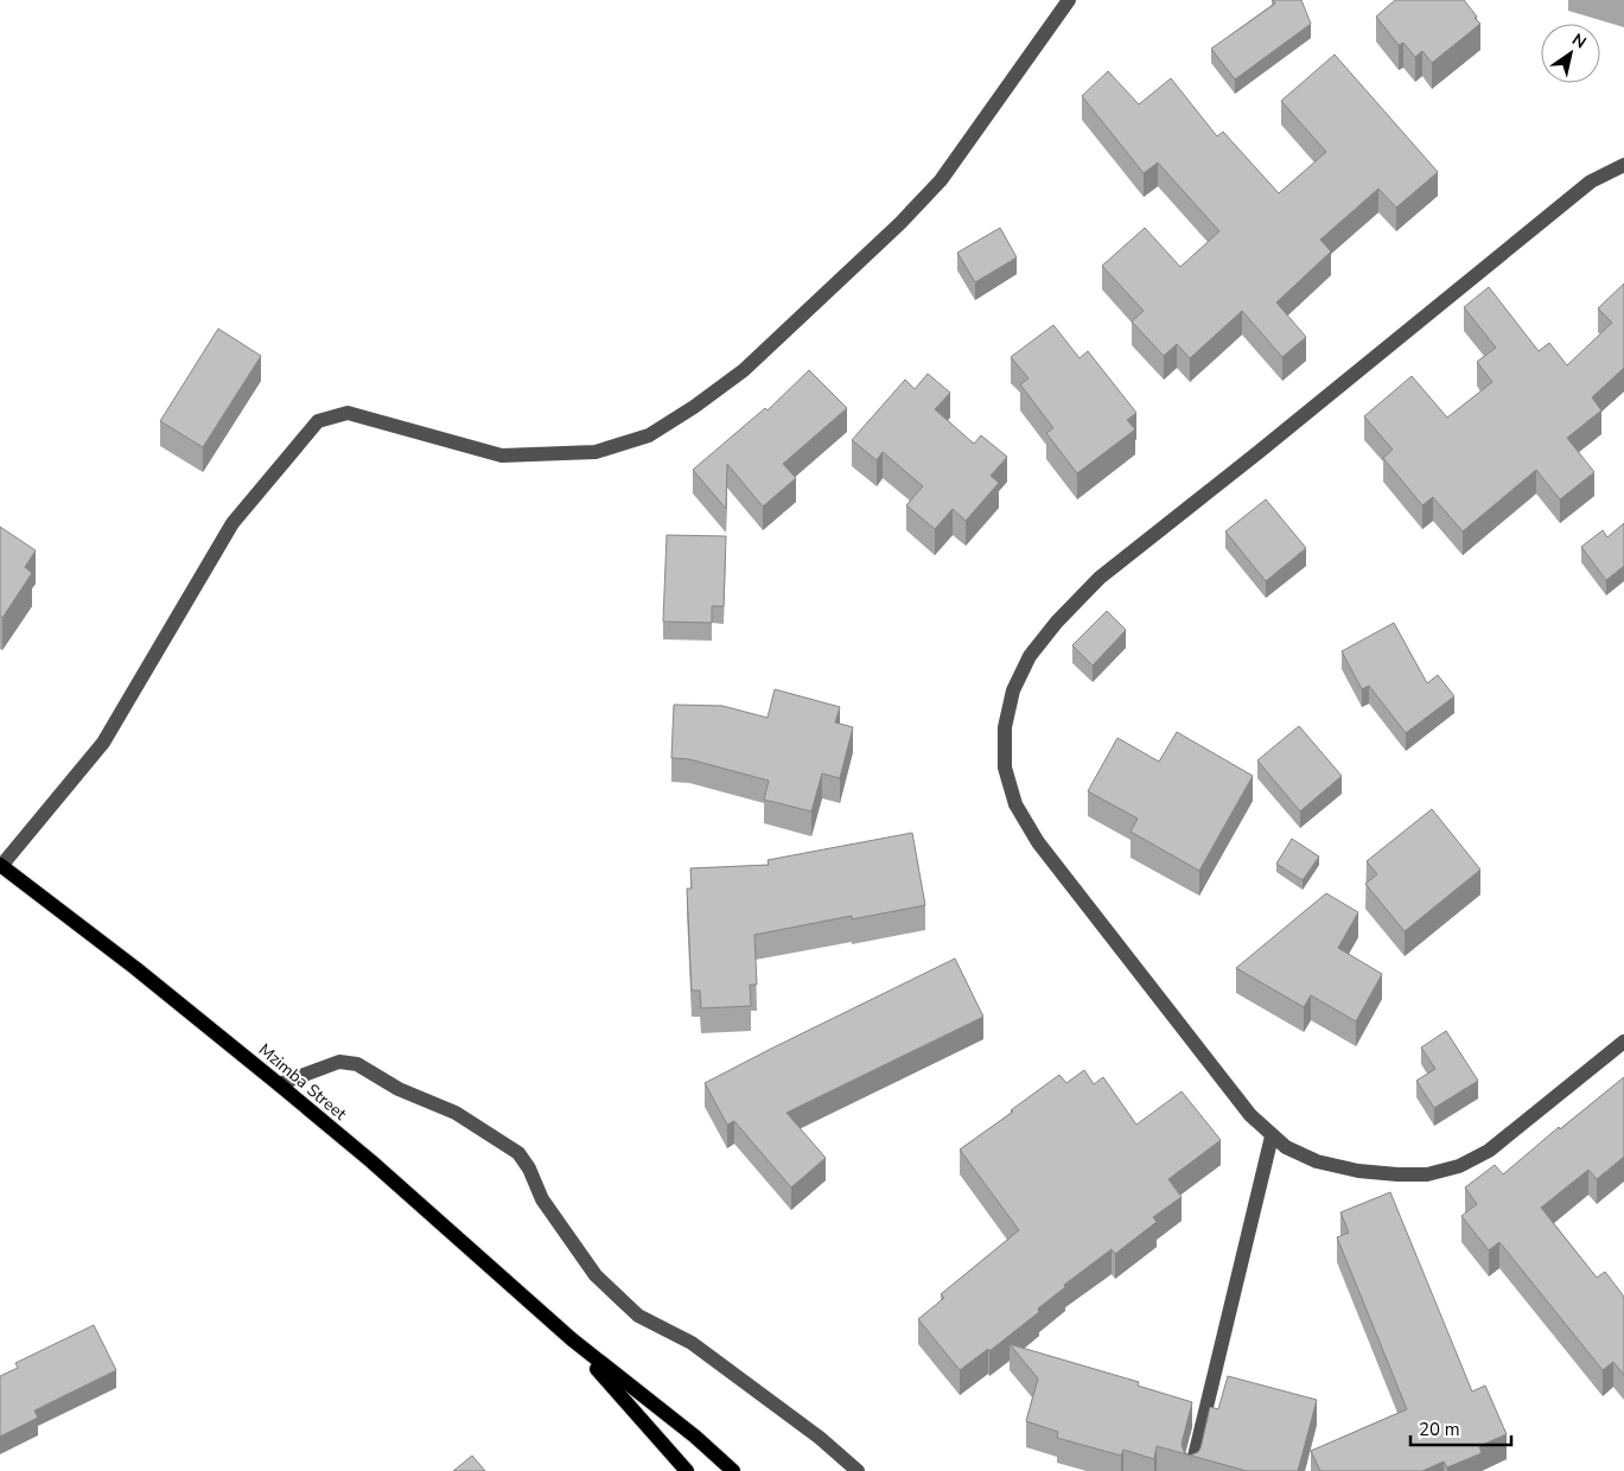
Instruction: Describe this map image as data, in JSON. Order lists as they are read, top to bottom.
{
  "streets": {
    "main road": ["Mzimba Street"]
  },
  "scale_bar": "20 m",
  "north": "top right"
}
